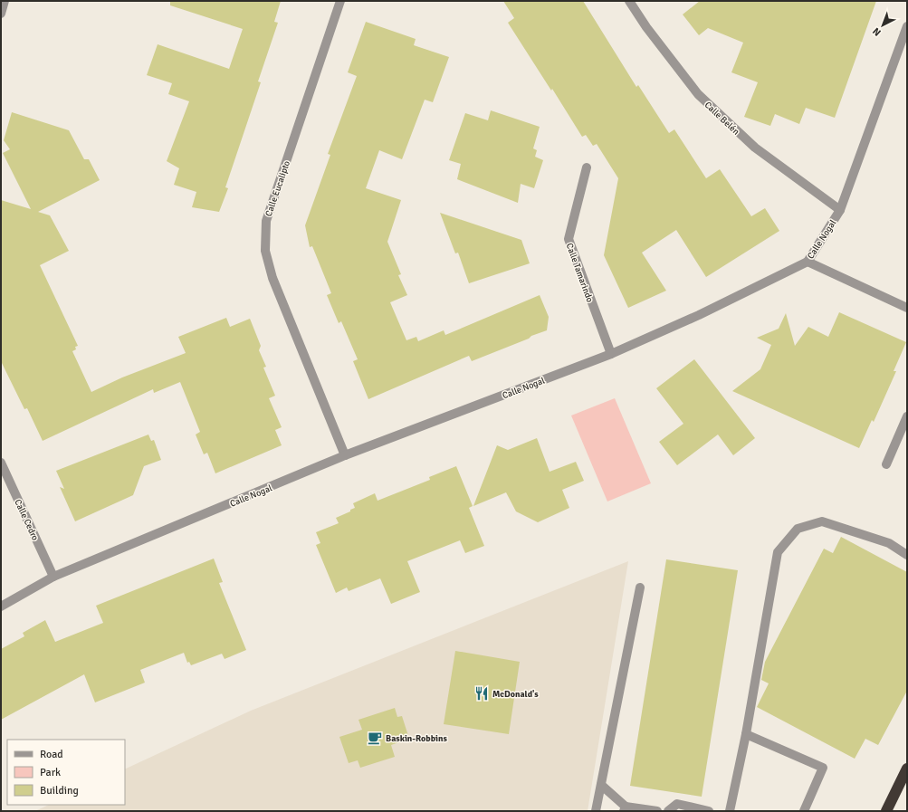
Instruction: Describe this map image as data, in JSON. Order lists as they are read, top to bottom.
{
  "streets": {
    "street": [
      "Calle Belén",
      "Calle Eucalipto",
      "Calle Nogal",
      "Calle Tamarindo",
      "Calle Cedro"
    ]
  },
  "crossings": [
    ["Calle Belén", "Calle Nogal"],
    ["Calle Eucalipto", "Calle Nogal"],
    ["Calle Nogal", "Calle Tamarindo"],
    ["Calle Nogal", "Calle Cedro"]
  ],
  "places": {
    "restaurant": ["McDonald's"],
    "cafe": ["Baskin-Robbins"]
  },
  "legend": ["Road", "Park", "Building"],
  "north": "bottom left"
}
